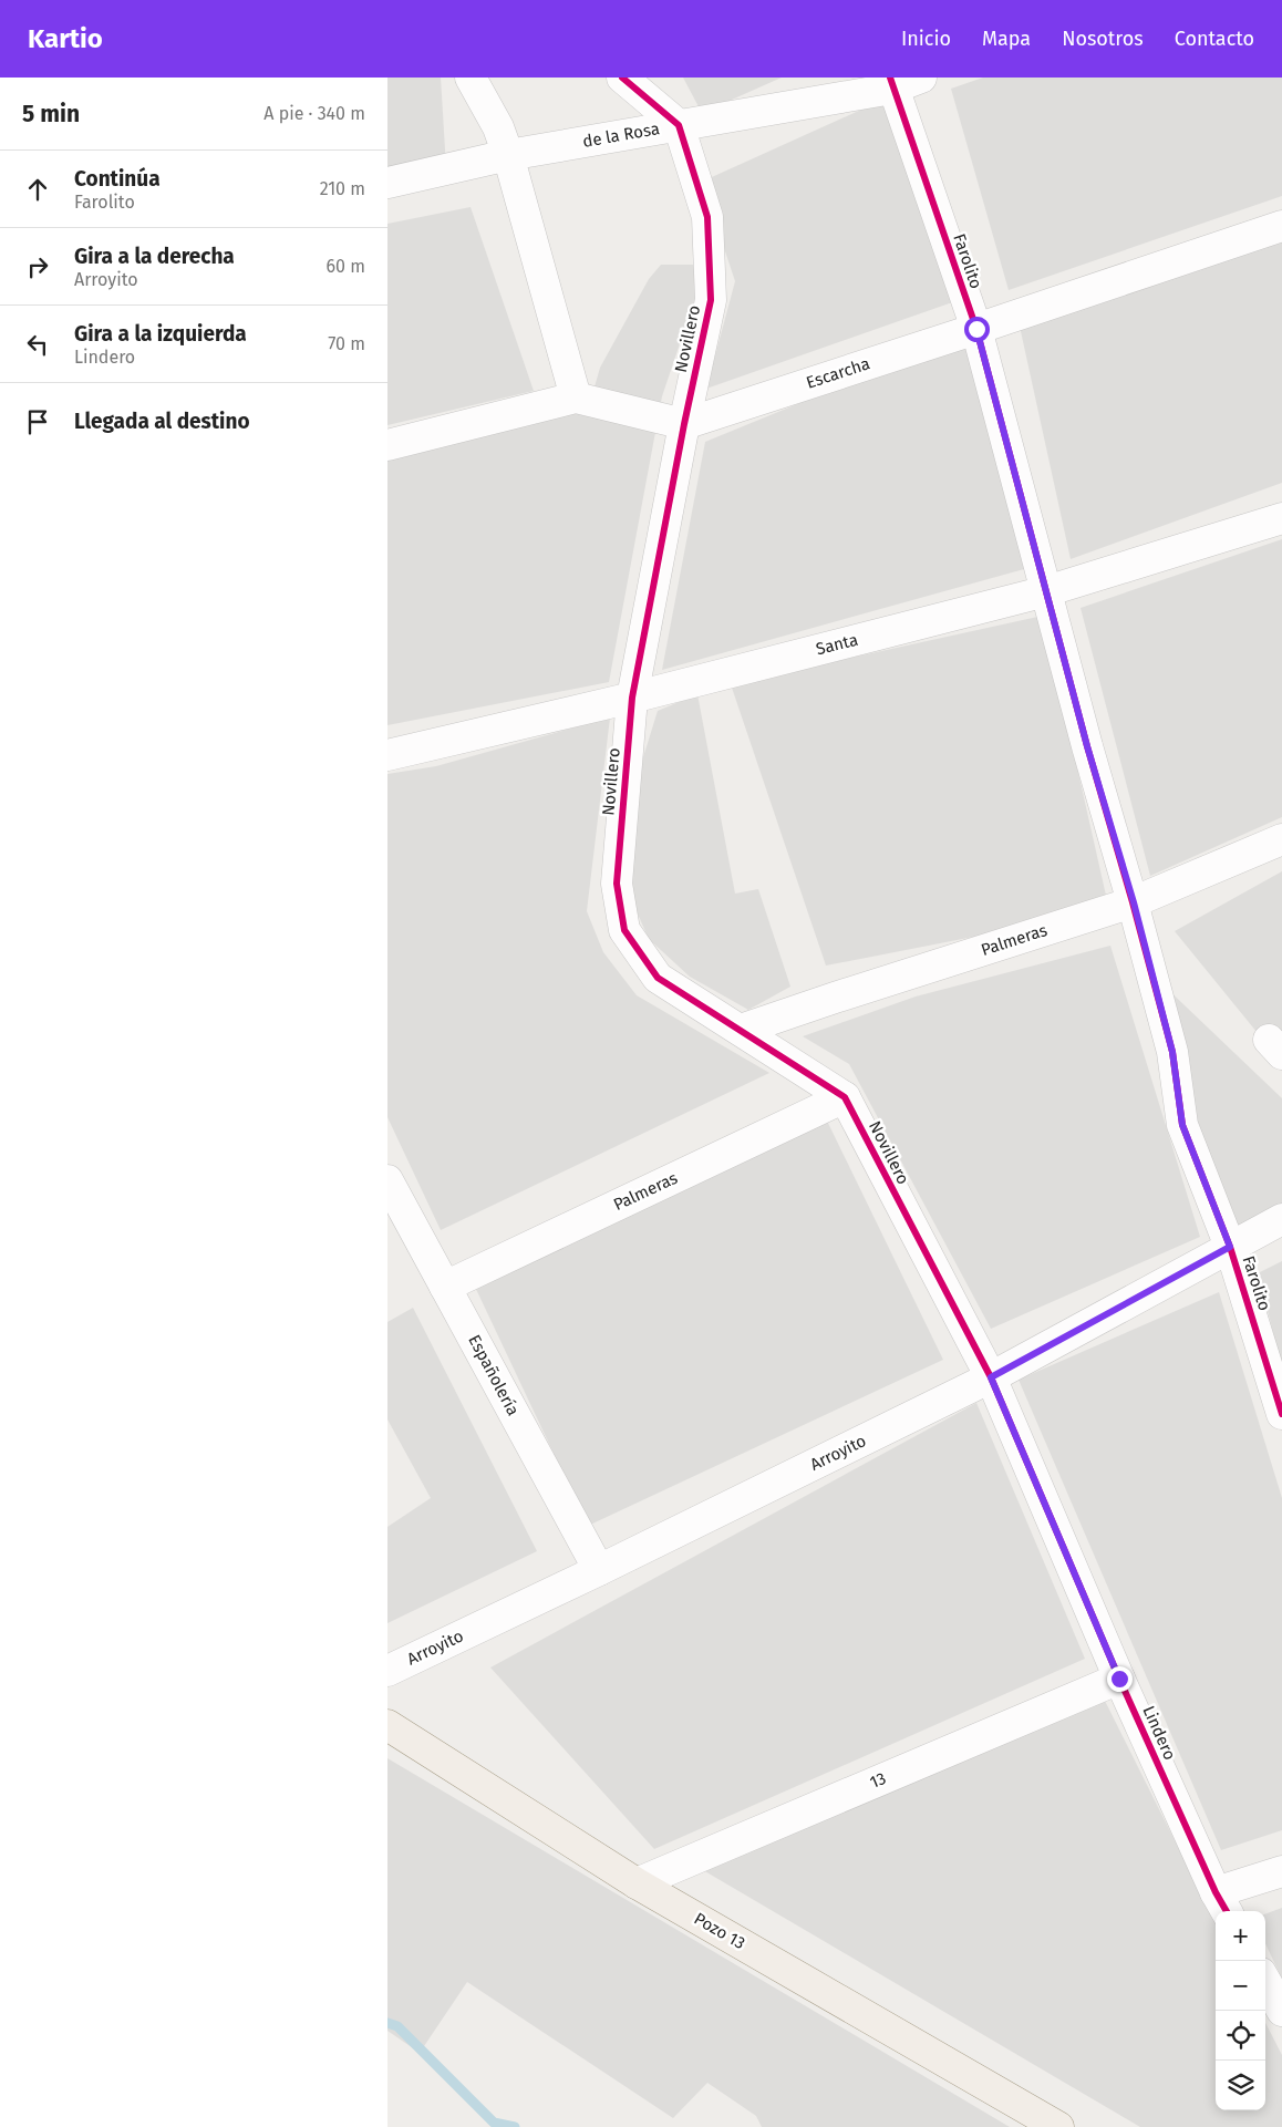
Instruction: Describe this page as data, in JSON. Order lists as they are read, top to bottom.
{
  "streets": {
    "main road": ["Pozo 13"],
    "street": [
      "de la Rosa",
      "Farolito",
      "Novillero",
      "Escarcha",
      "Santa",
      "Palmeras",
      "Españolería",
      "Arroyito",
      "Lindero",
      "13"
    ]
  },
  "crossings": [
    ["de la Rosa", "Farolito"],
    ["de la Rosa", "Novillero"],
    ["Farolito", "Escarcha"],
    ["Farolito", "Santa"],
    ["Farolito", "Palmeras"],
    ["Farolito", "Arroyito"],
    ["Novillero", "Escarcha"],
    ["Novillero", "Santa"],
    ["Novillero", "Palmeras"],
    ["Novillero", "Arroyito"],
    ["Novillero", "Lindero"],
    ["Palmeras", "Españolería"],
    ["Españolería", "Arroyito"],
    ["Arroyito", "Lindero"],
    ["Lindero", "13"],
    ["13", "Pozo 13"]
  ],
  "page": {
    "header": "Kartio",
    "nav": [
      "Inicio",
      "Mapa",
      "Nosotros",
      "Contacto"
    ],
    "heading": ["5 min", "A pie · 340 m"],
    "list": [
      ["Continúa", "Farolito", "210 m"],
      ["Gira a la derecha", "Arroyito", "60 m"],
      ["Gira a la izquierda", "Lindero", "70 m"],
      "Llegada al destino"
    ],
    "map_buttons": ["+", "−"]
  }
}
